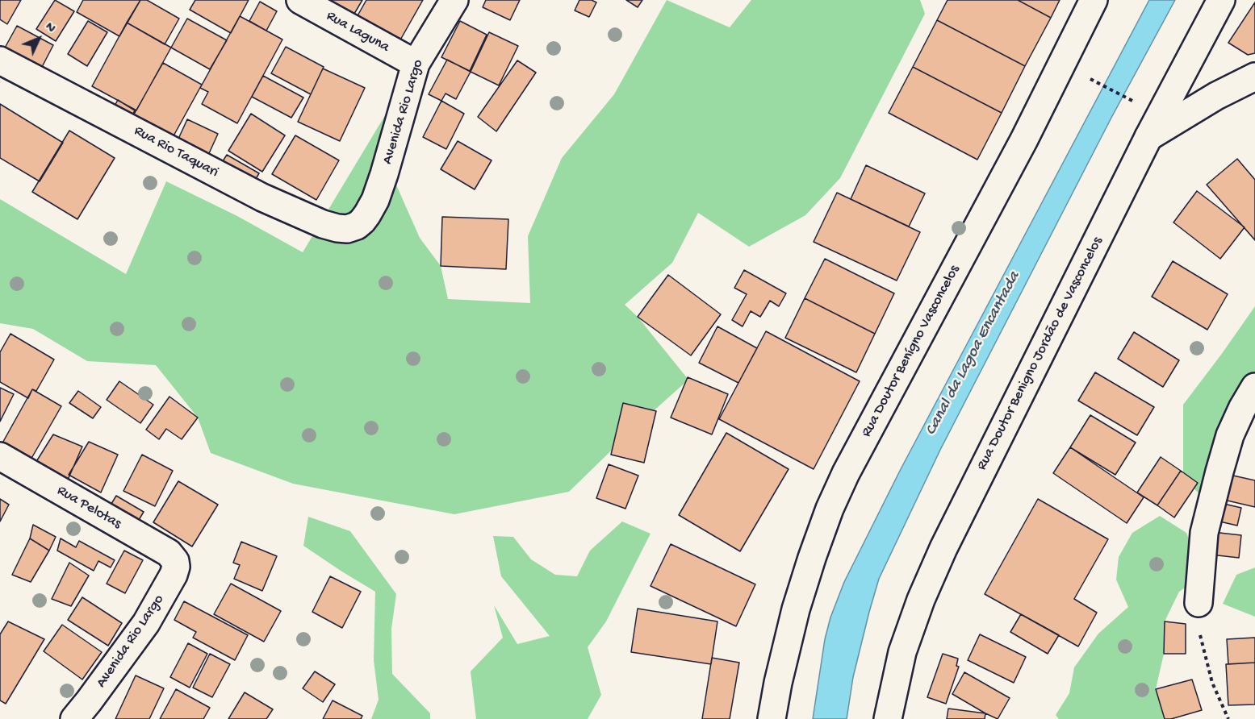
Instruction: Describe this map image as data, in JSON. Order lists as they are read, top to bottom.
{
  "streets": {
    "street": [
      "Rua Laguna",
      "Avenida Rio Largo",
      "Rua Rio Taquari",
      "Rua Doutor Benígno Vasconcelos",
      "Rua Doutor Benigno Jordão de Vasconcelos",
      "Rua Pelotas"
    ]
  },
  "crossings": [
    ["Rua Laguna", "Avenida Rio Largo"],
    ["Avenida Rio Largo", "Rua Rio Taquari"],
    ["Avenida Rio Largo", "Rua Pelotas"]
  ],
  "water": ["Canal da Lagoa Encantada"],
  "north": "top right"
}
